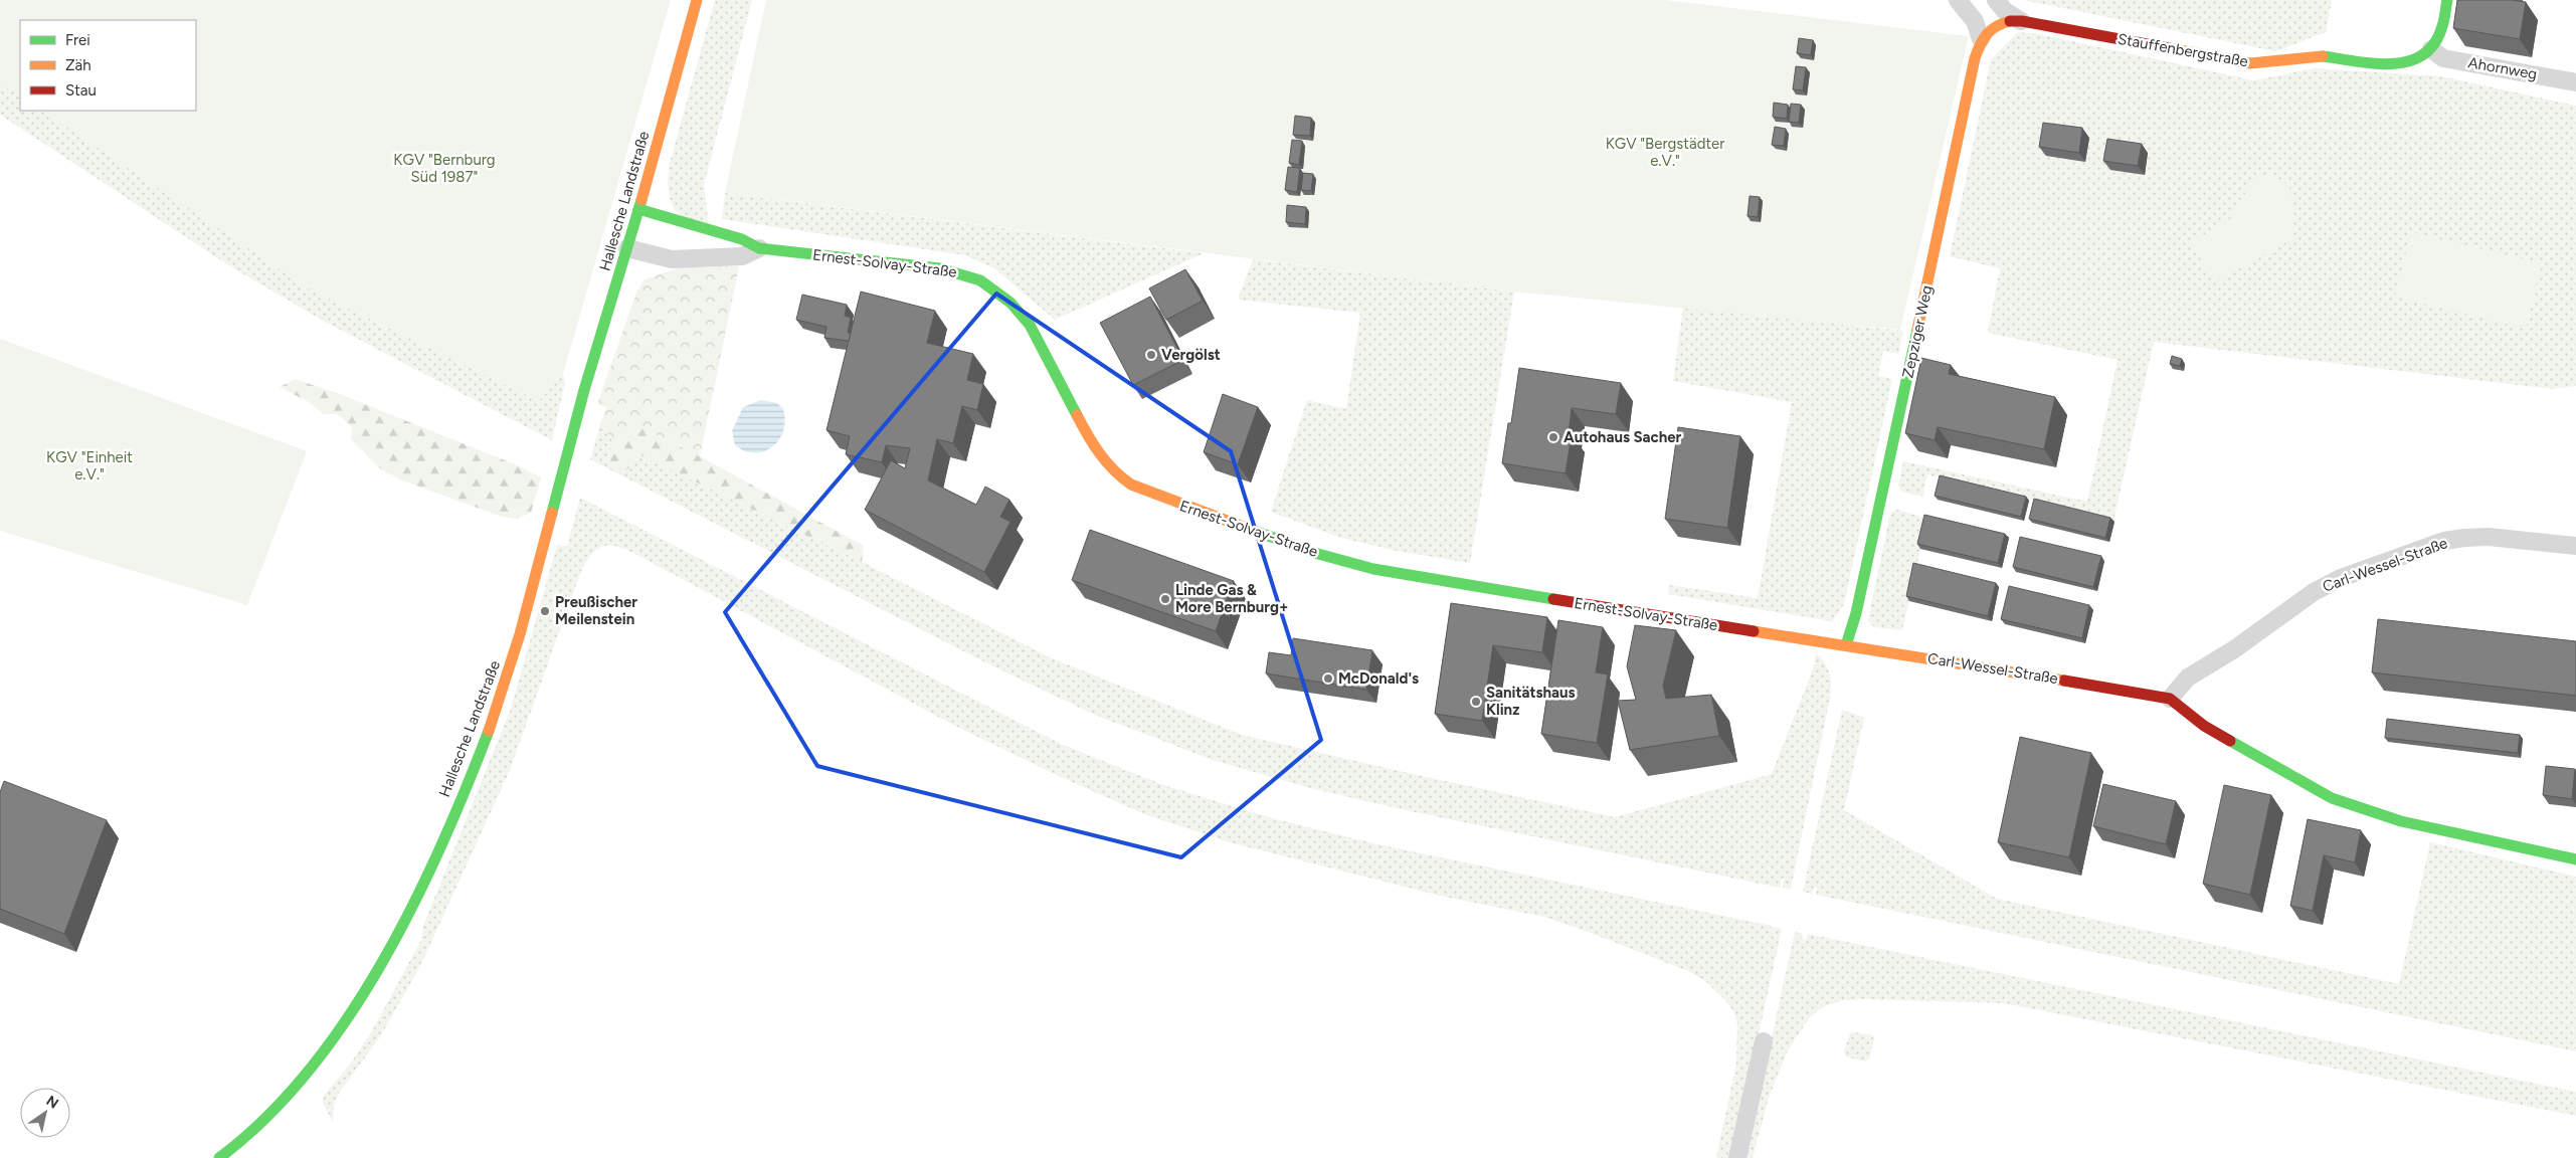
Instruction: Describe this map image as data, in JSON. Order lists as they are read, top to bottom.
{
  "streets": {
    "street": [
      "Stauffenbergstraße",
      "Ahornweg",
      "Hallesche Landstraße",
      "Ernest-Solvay-Straße",
      "Zepziger Weg",
      "Carl-Wessel-Straße"
    ]
  },
  "crossings": [
    ["Stauffenbergstraße", "Ahornweg"],
    ["Stauffenbergstraße", "Zepziger Weg"],
    ["Hallesche Landstraße", "Ernest-Solvay-Straße"],
    ["Ernest-Solvay-Straße", "Zepziger Weg"],
    ["Ernest-Solvay-Straße", "Carl-Wessel-Straße"],
    ["Zepziger Weg", "Carl-Wessel-Straße"]
  ],
  "parks": ["KGV \"Bergstädter e.V.\"", "KGV \"Bernburg Süd 1987\"", "KGV \"Einheit e.V.\""],
  "places": [
    "Vergölst",
    "Autohaus Sacher",
    "Linde Gas & More Bernburg+",
    "Preußischer Meilenstein",
    "McDonald's",
    "Sanitätshaus Klinz"
  ],
  "legend": ["Frei", "Zäh", "Stau"],
  "north": "top right"
}
